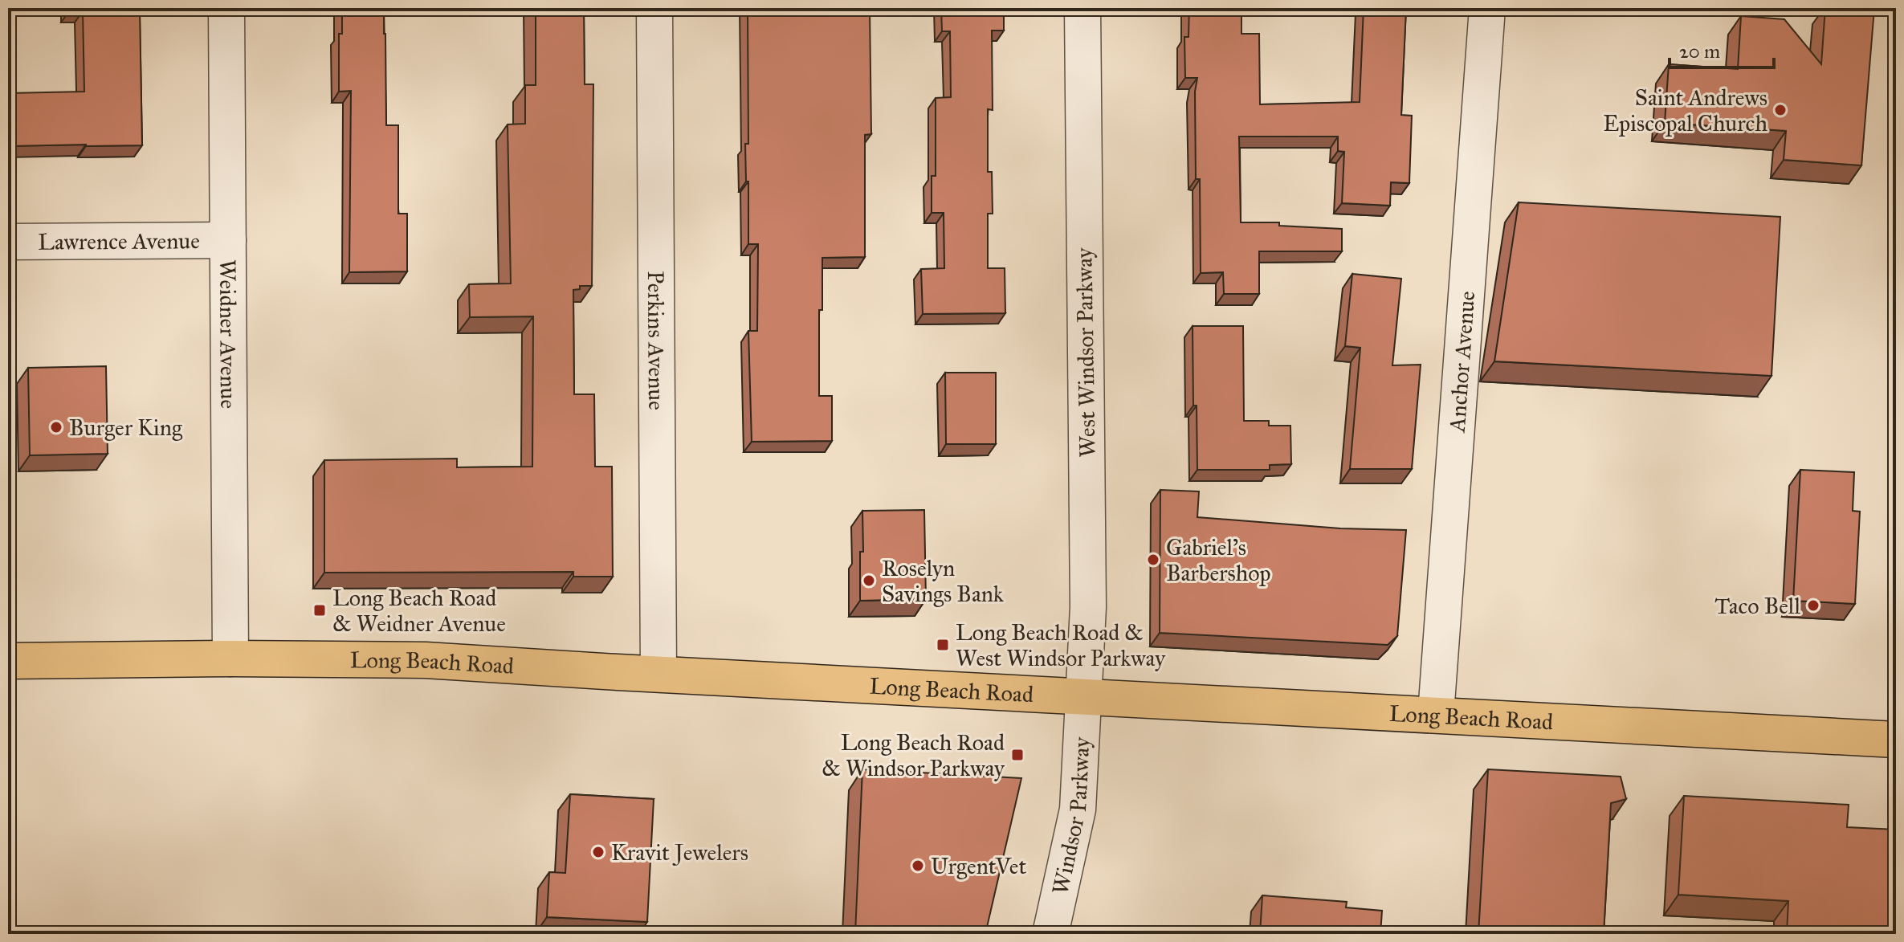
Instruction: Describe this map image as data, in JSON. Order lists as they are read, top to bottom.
{
  "streets": {
    "main road": ["Long Beach Road"],
    "street": [
      "Lawrence Avenue",
      "Weidner Avenue",
      "Perkins Avenue",
      "West Windsor Parkway",
      "Anchor Avenue",
      "Windsor Parkway"
    ]
  },
  "crossings": [
    ["Lawrence Avenue", "Weidner Avenue"],
    ["Weidner Avenue", "Long Beach Road"],
    ["Perkins Avenue", "Long Beach Road"],
    ["West Windsor Parkway", "Long Beach Road"],
    ["West Windsor Parkway", "Windsor Parkway"],
    ["Anchor Avenue", "Long Beach Road"],
    ["Long Beach Road", "Windsor Parkway"]
  ],
  "places": {
    "other": [
      "Saint Andrews Episcopal Church",
      "Burger King",
      "Gabriel's Barbershop",
      "Roselyn Savings Bank",
      "Taco Bell",
      "Kravit Jewelers",
      "UrgentVet"
    ],
    "transit": ["Long Beach Road & Weidner Avenue", "Long Beach Road & West Windsor Parkway", "Long Beach Road & Windsor Parkway"]
  },
  "scale_bar": "20 m"
}
